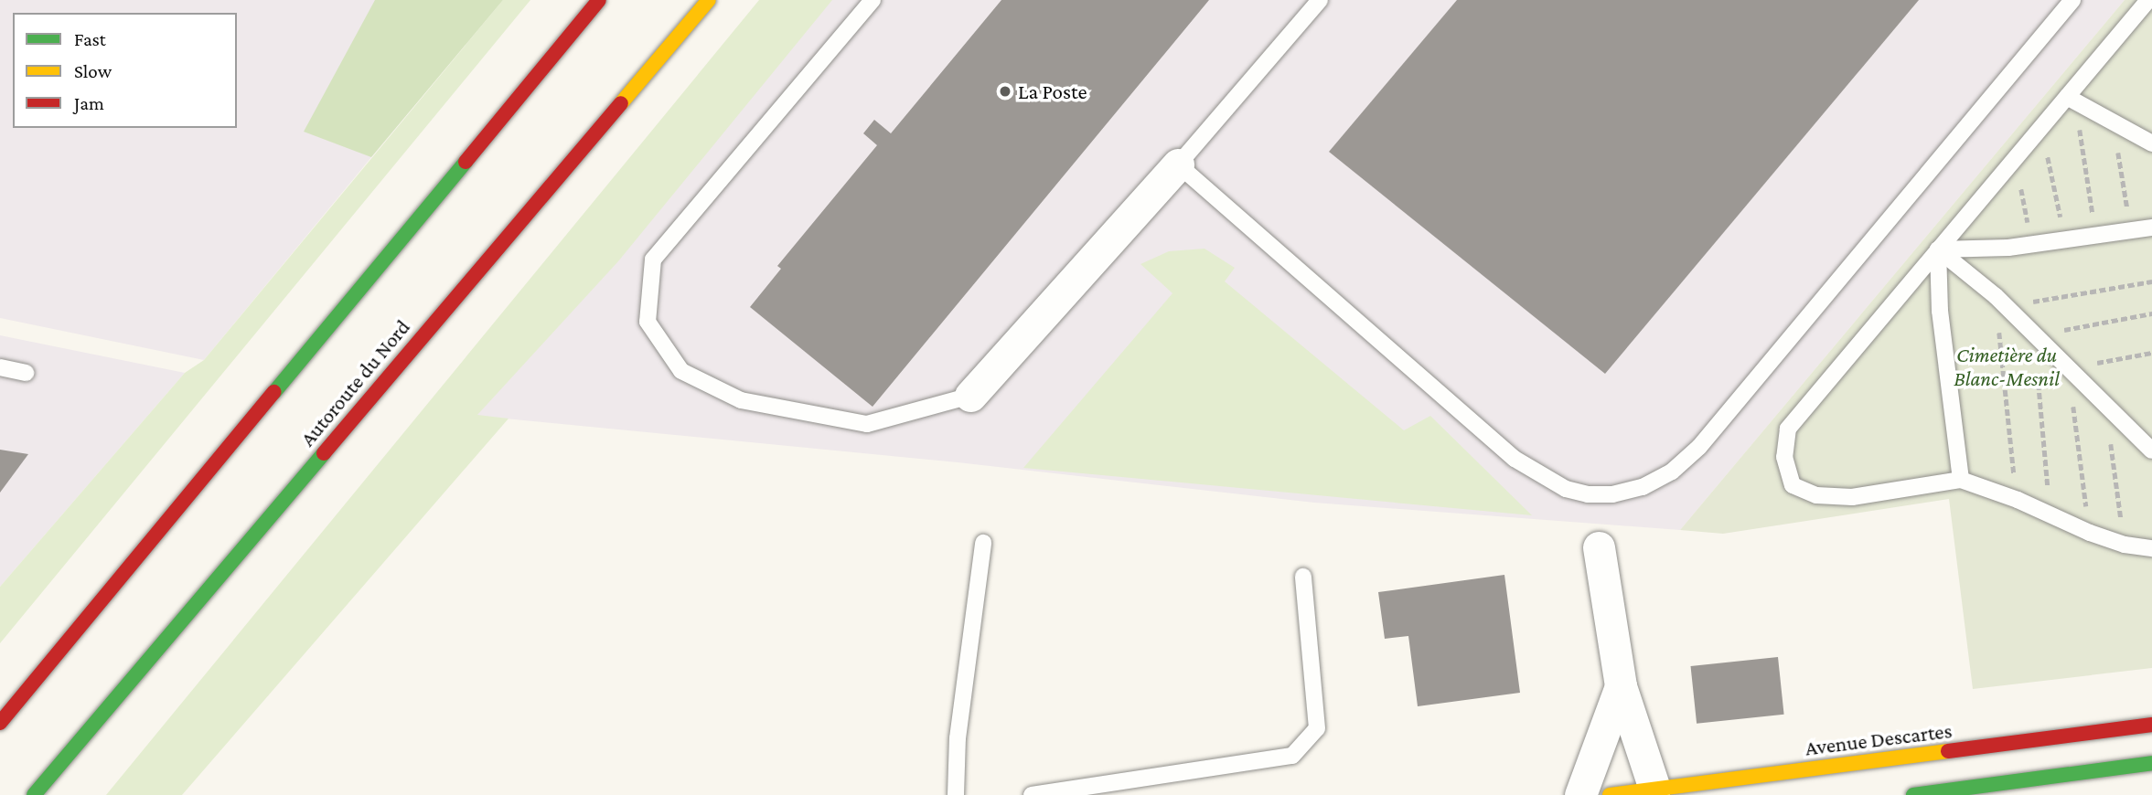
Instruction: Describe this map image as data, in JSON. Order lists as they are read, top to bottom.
{
  "streets": {
    "main road": ["Autoroute du Nord", "Avenue Descartes"]
  },
  "parks": ["Cimetière du Blanc-Mesnil"],
  "places": ["La Poste"],
  "legend": ["Fast", "Slow", "Jam"]
}
